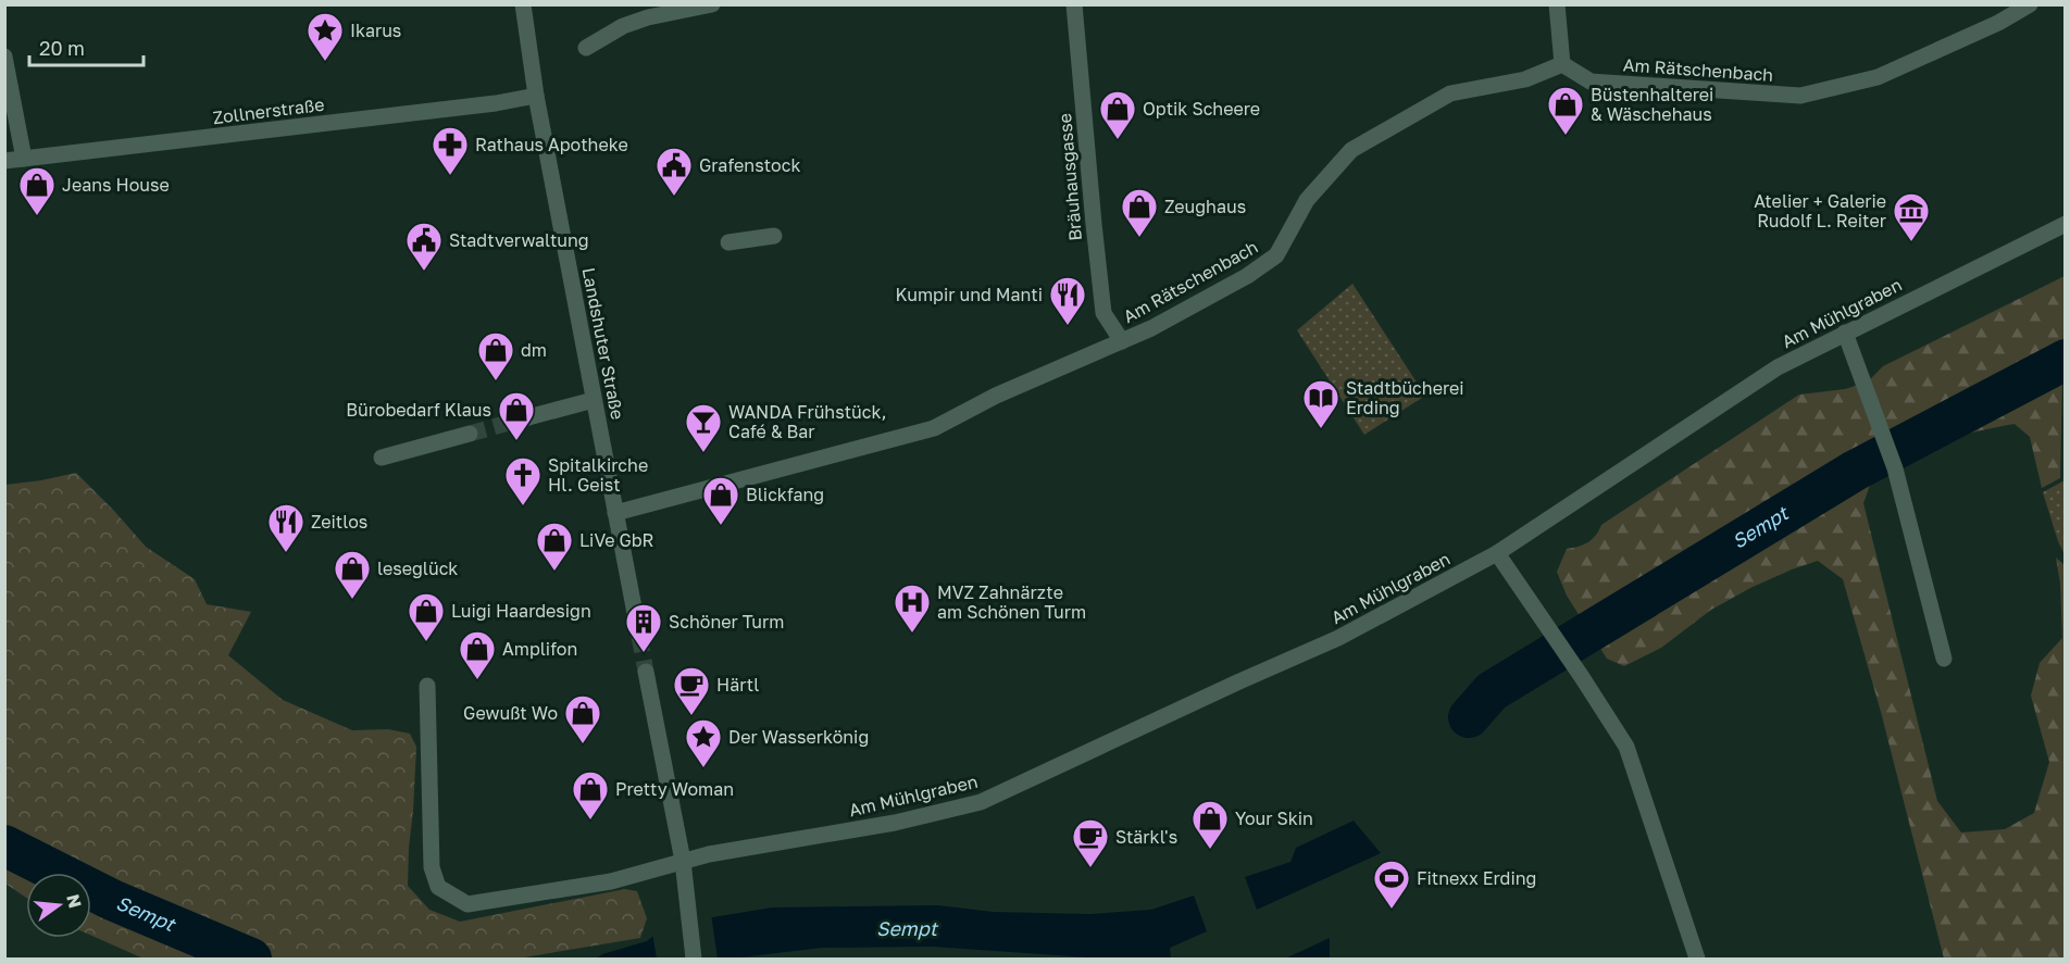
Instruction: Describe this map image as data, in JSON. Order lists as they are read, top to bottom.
{
  "streets": {
    "street": [
      "Am Rätschenbach",
      "Zollnerstraße",
      "Bräuhausgasse",
      "Am Mühlgraben",
      "Landshuter Straße"
    ]
  },
  "crossings": [
    ["Am Rätschenbach", "Bräuhausgasse"],
    ["Am Rätschenbach", "Landshuter Straße"],
    ["Zollnerstraße", "Landshuter Straße"]
  ],
  "water": ["Sempt"],
  "places": {
    "place": ["Ikarus", "Der Wasserkönig"],
    "shop": [
      "Büstenhalterei & Wäschehaus",
      "Optik Scheere",
      "Jeans House",
      "Zeughaus",
      "dm",
      "Bürobedarf Klaus",
      "Blickfang",
      "LiVe GbR",
      "leseglück",
      "Luigi Haardesign",
      "Amplifon",
      "Gewußt Wo",
      "Pretty Woman",
      "Your Skin"
    ],
    "pharmacy": ["Rathaus Apotheke"],
    "public building": ["Grafenstock", "Stadtverwaltung"],
    "museum": ["Atelier + Galerie Rudolf L. Reiter"],
    "restaurant": ["Kumpir und Manti", "Zeitlos"],
    "library": ["Stadtbücherei Erding"],
    "bar": ["WANDA Frühstück, Café & Bar"],
    "church": ["Spitalkirche Hl. Geist"],
    "hospital": ["MVZ Zahnärzte am Schönen Turm"],
    "building": ["Schöner Turm"],
    "cafe": ["Härtl", "Stärkl's"],
    "sports": ["Fitnexx Erding"]
  },
  "scale_bar": "20 m",
  "north": "right"
}
